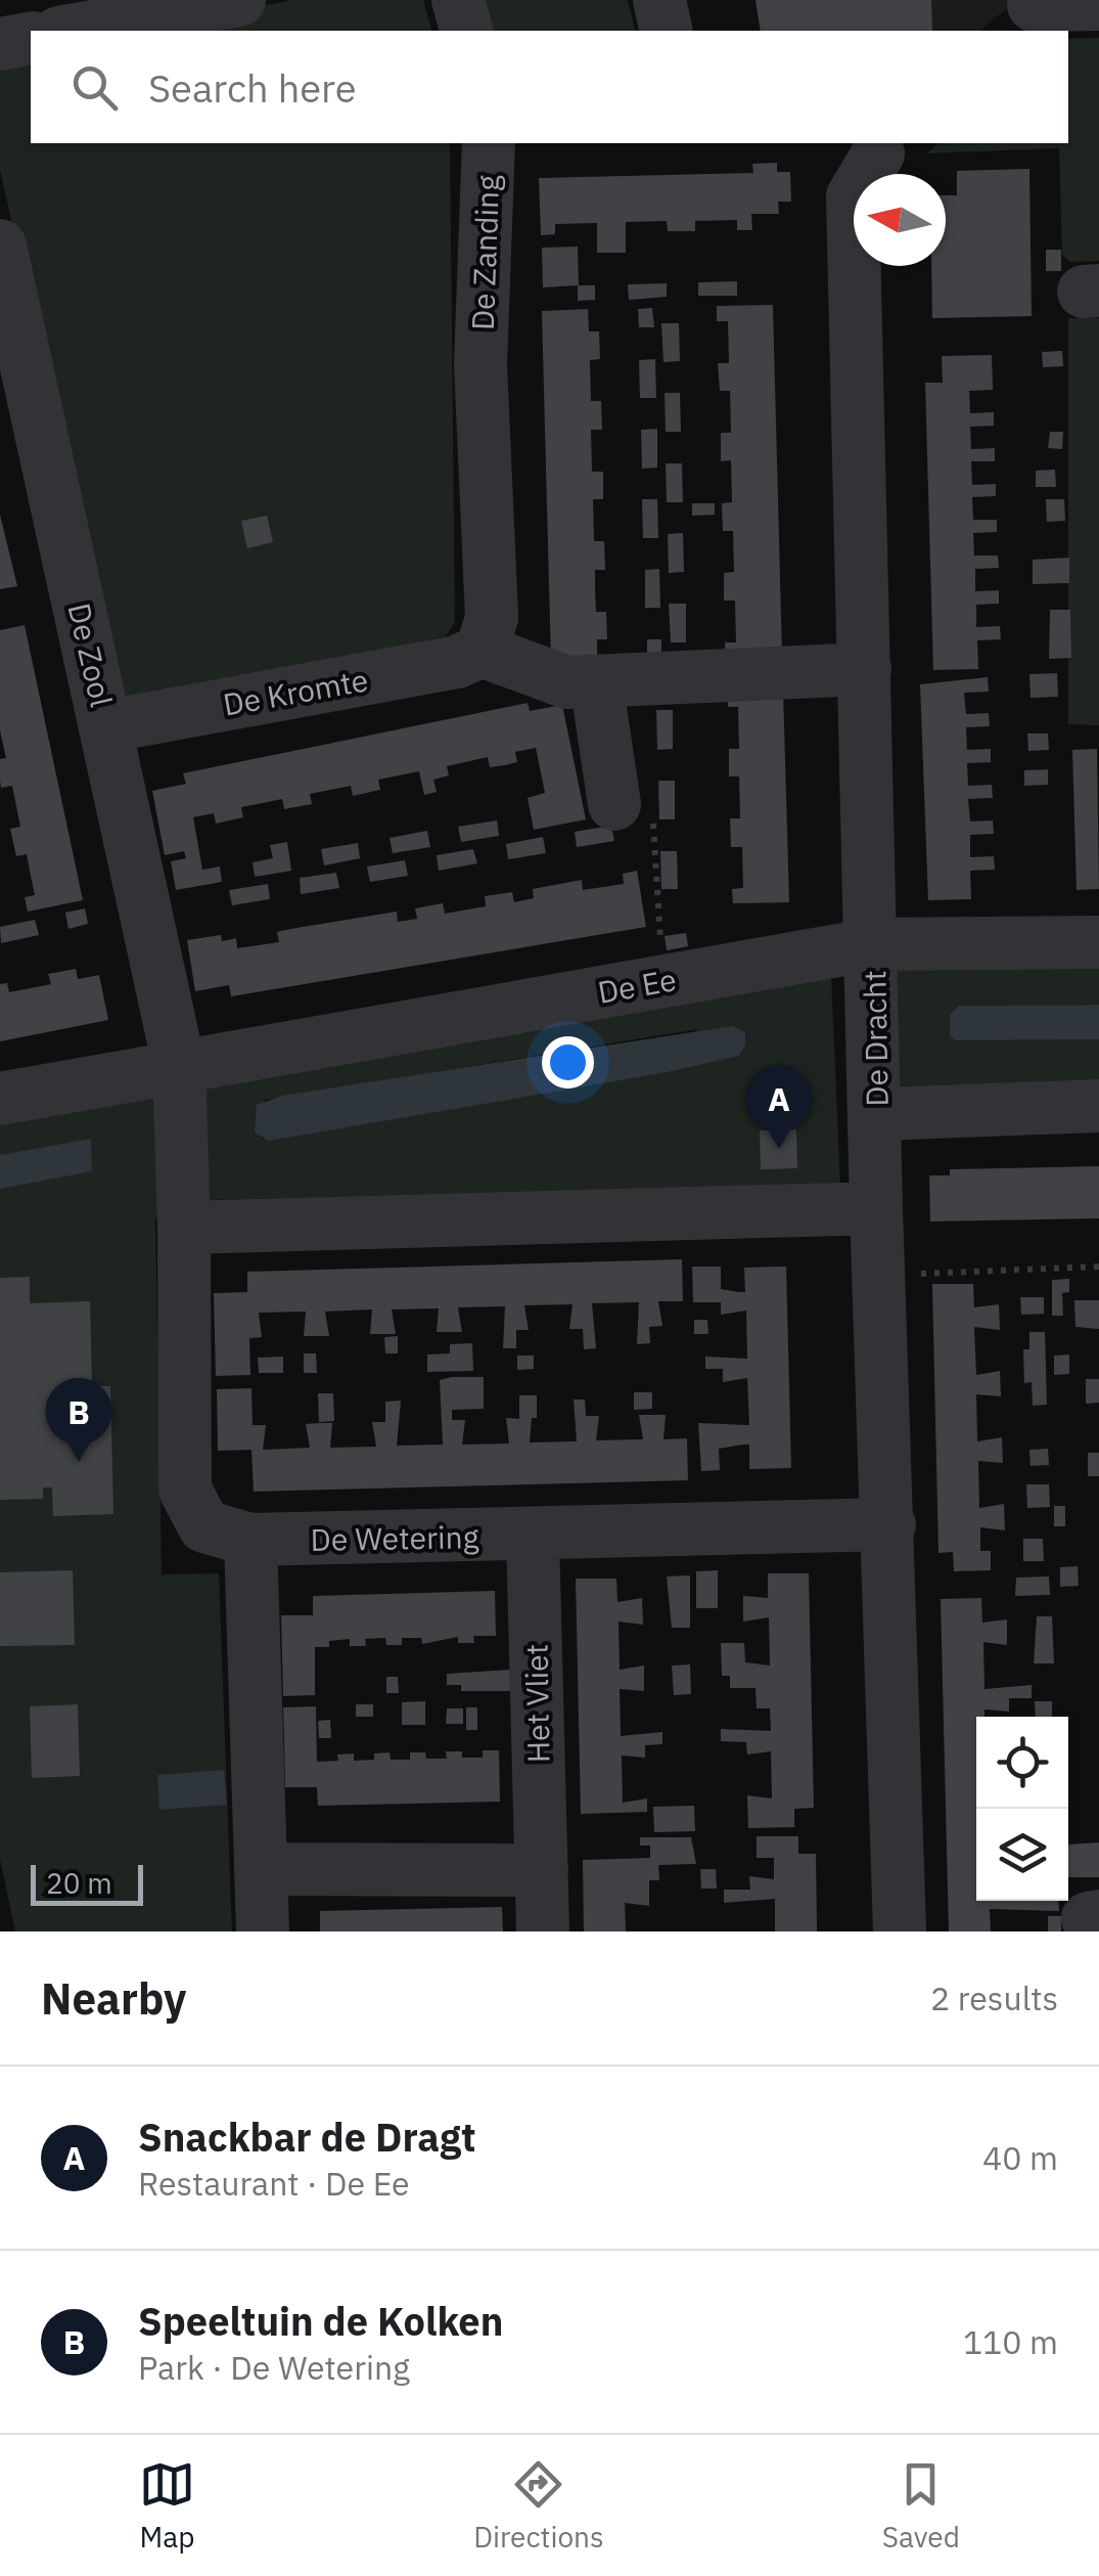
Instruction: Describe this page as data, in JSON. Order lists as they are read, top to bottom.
{
  "streets": {
    "street": [
      "De Zanding",
      "De Zool",
      "De Kromte",
      "De Ee",
      "De Dracht",
      "De Wetering",
      "Het Vliet"
    ]
  },
  "crossings": [
    ["De Zanding", "De Kromte"],
    ["De Zool", "De Kromte"],
    ["De Zool", "De Ee"],
    ["De Ee", "De Dracht"],
    ["De Dracht", "De Wetering"],
    ["De Wetering", "Het Vliet"]
  ],
  "scale_bar": "20 m",
  "north": "left",
  "page": {
    "search": "Search here",
    "pins": ["A", "B"],
    "scale": "20 m",
    "heading": ["Nearby", "2 results"],
    "list": [
      {
        "mark": "A",
        "name": "Snackbar de Dragt",
        "note": "Restaurant · De Ee",
        "value": "40 m"
      },
      {
        "mark": "B",
        "name": "Speeltuin de Kolken",
        "note": "Park · De Wetering",
        "value": "110 m"
      }
    ],
    "nav": ["Map", "Directions", "Saved"]
  }
}
